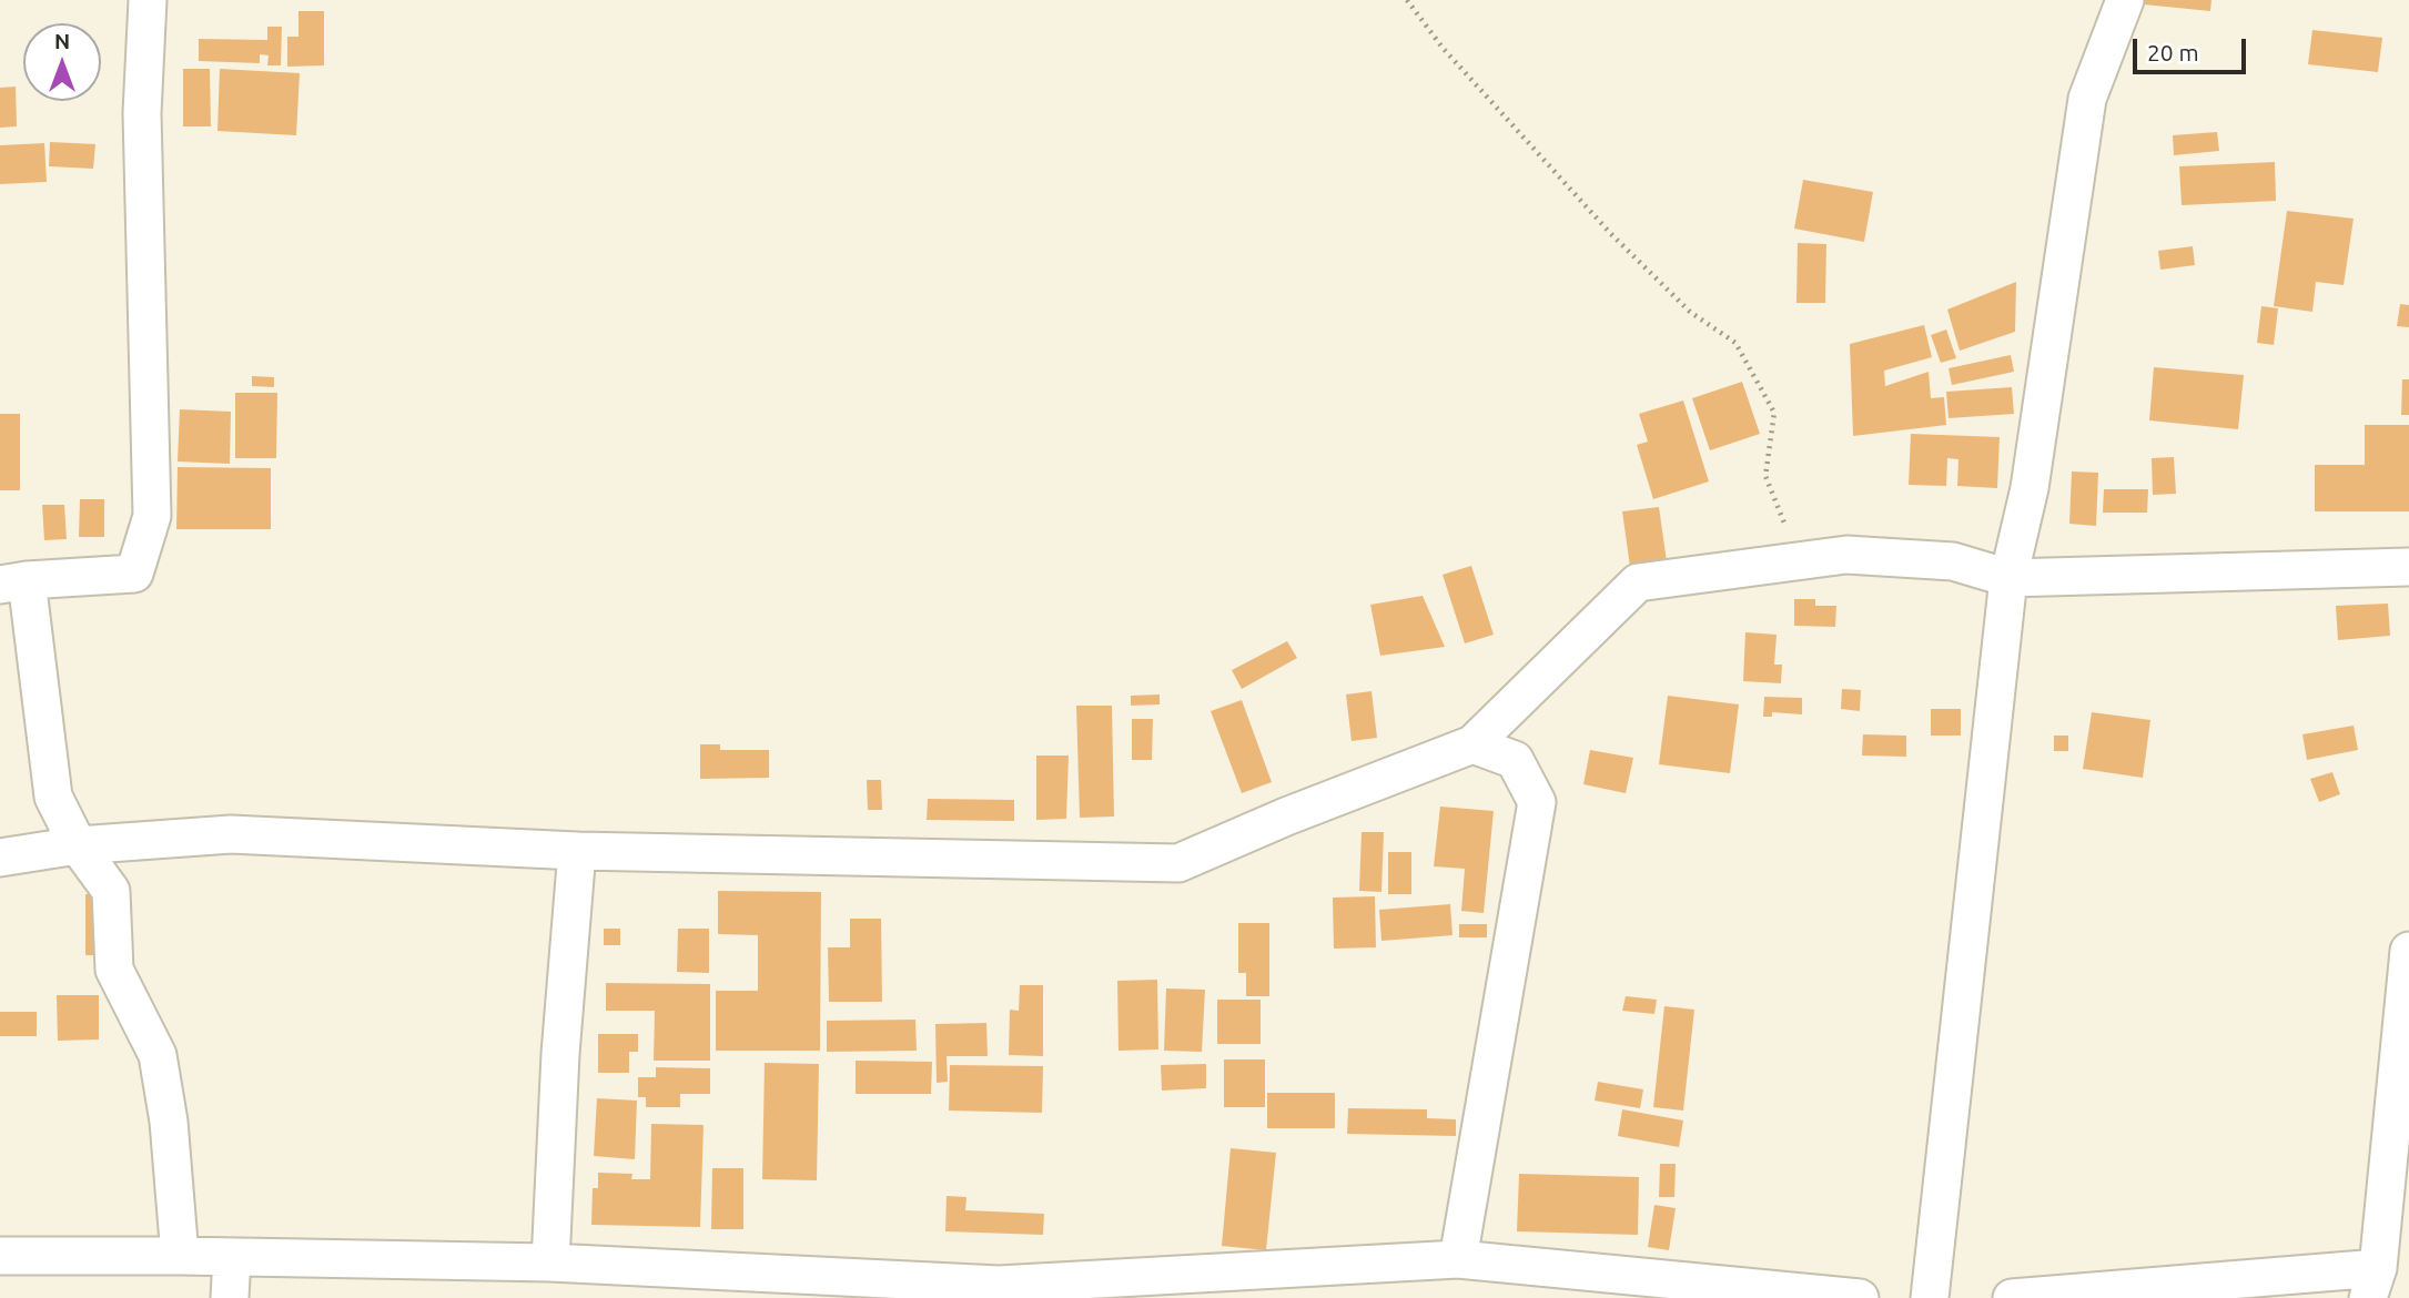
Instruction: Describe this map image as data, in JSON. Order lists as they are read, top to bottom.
{
  "scale_bar": "20 m",
  "north": "top"
}
